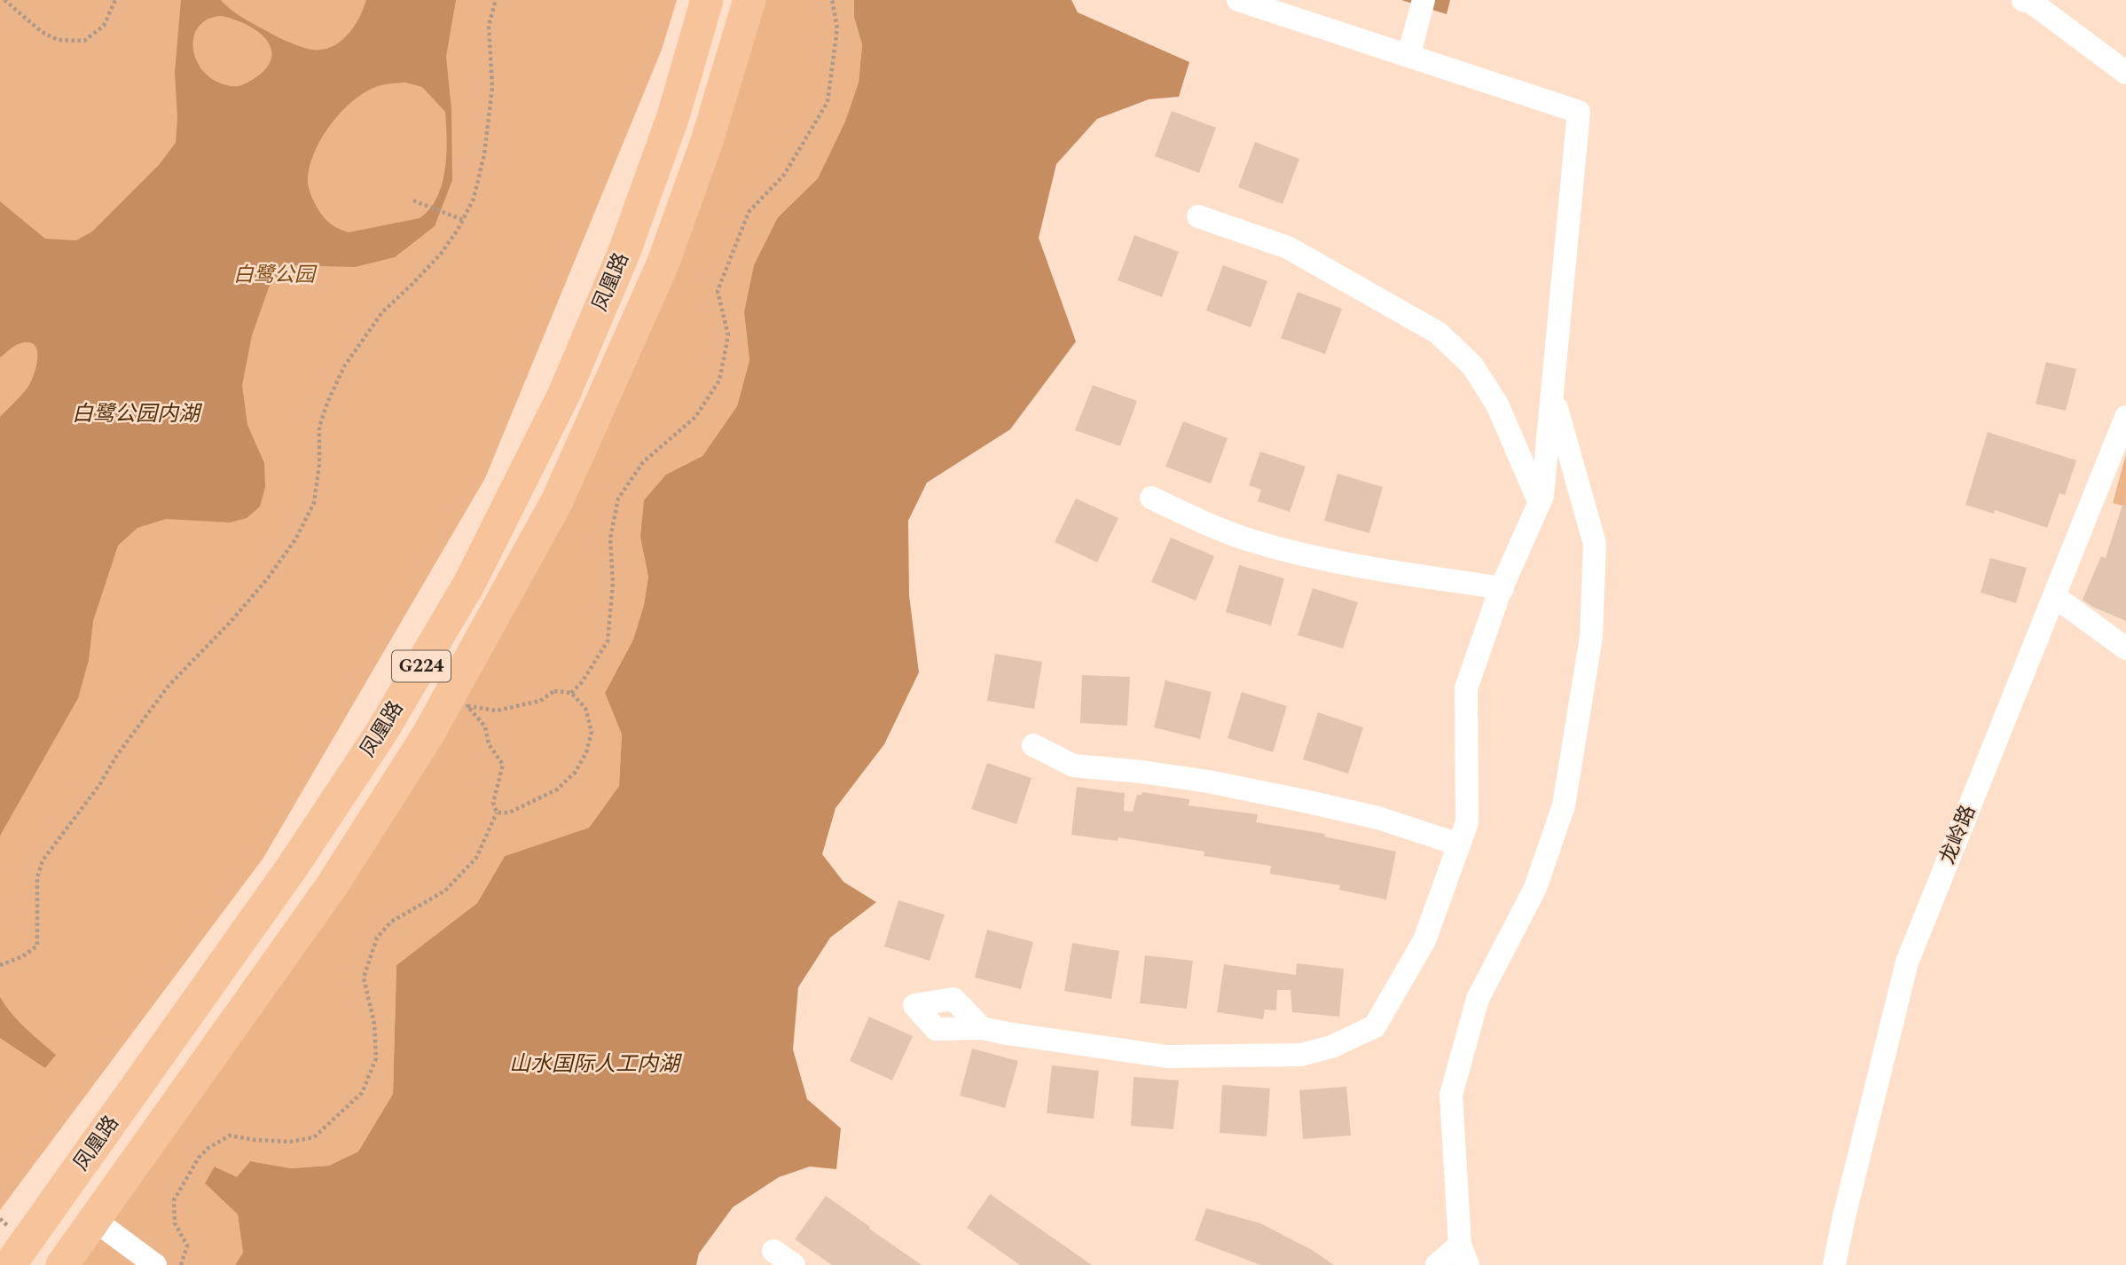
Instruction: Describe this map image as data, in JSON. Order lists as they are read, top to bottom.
{
  "streets": {
    "highway": ["凤凰路", "G224"],
    "street": ["龙岭路"]
  },
  "water": ["白鹭公园内湖", "山水国际人工内湖"],
  "parks": ["白鹭公园"]
}
